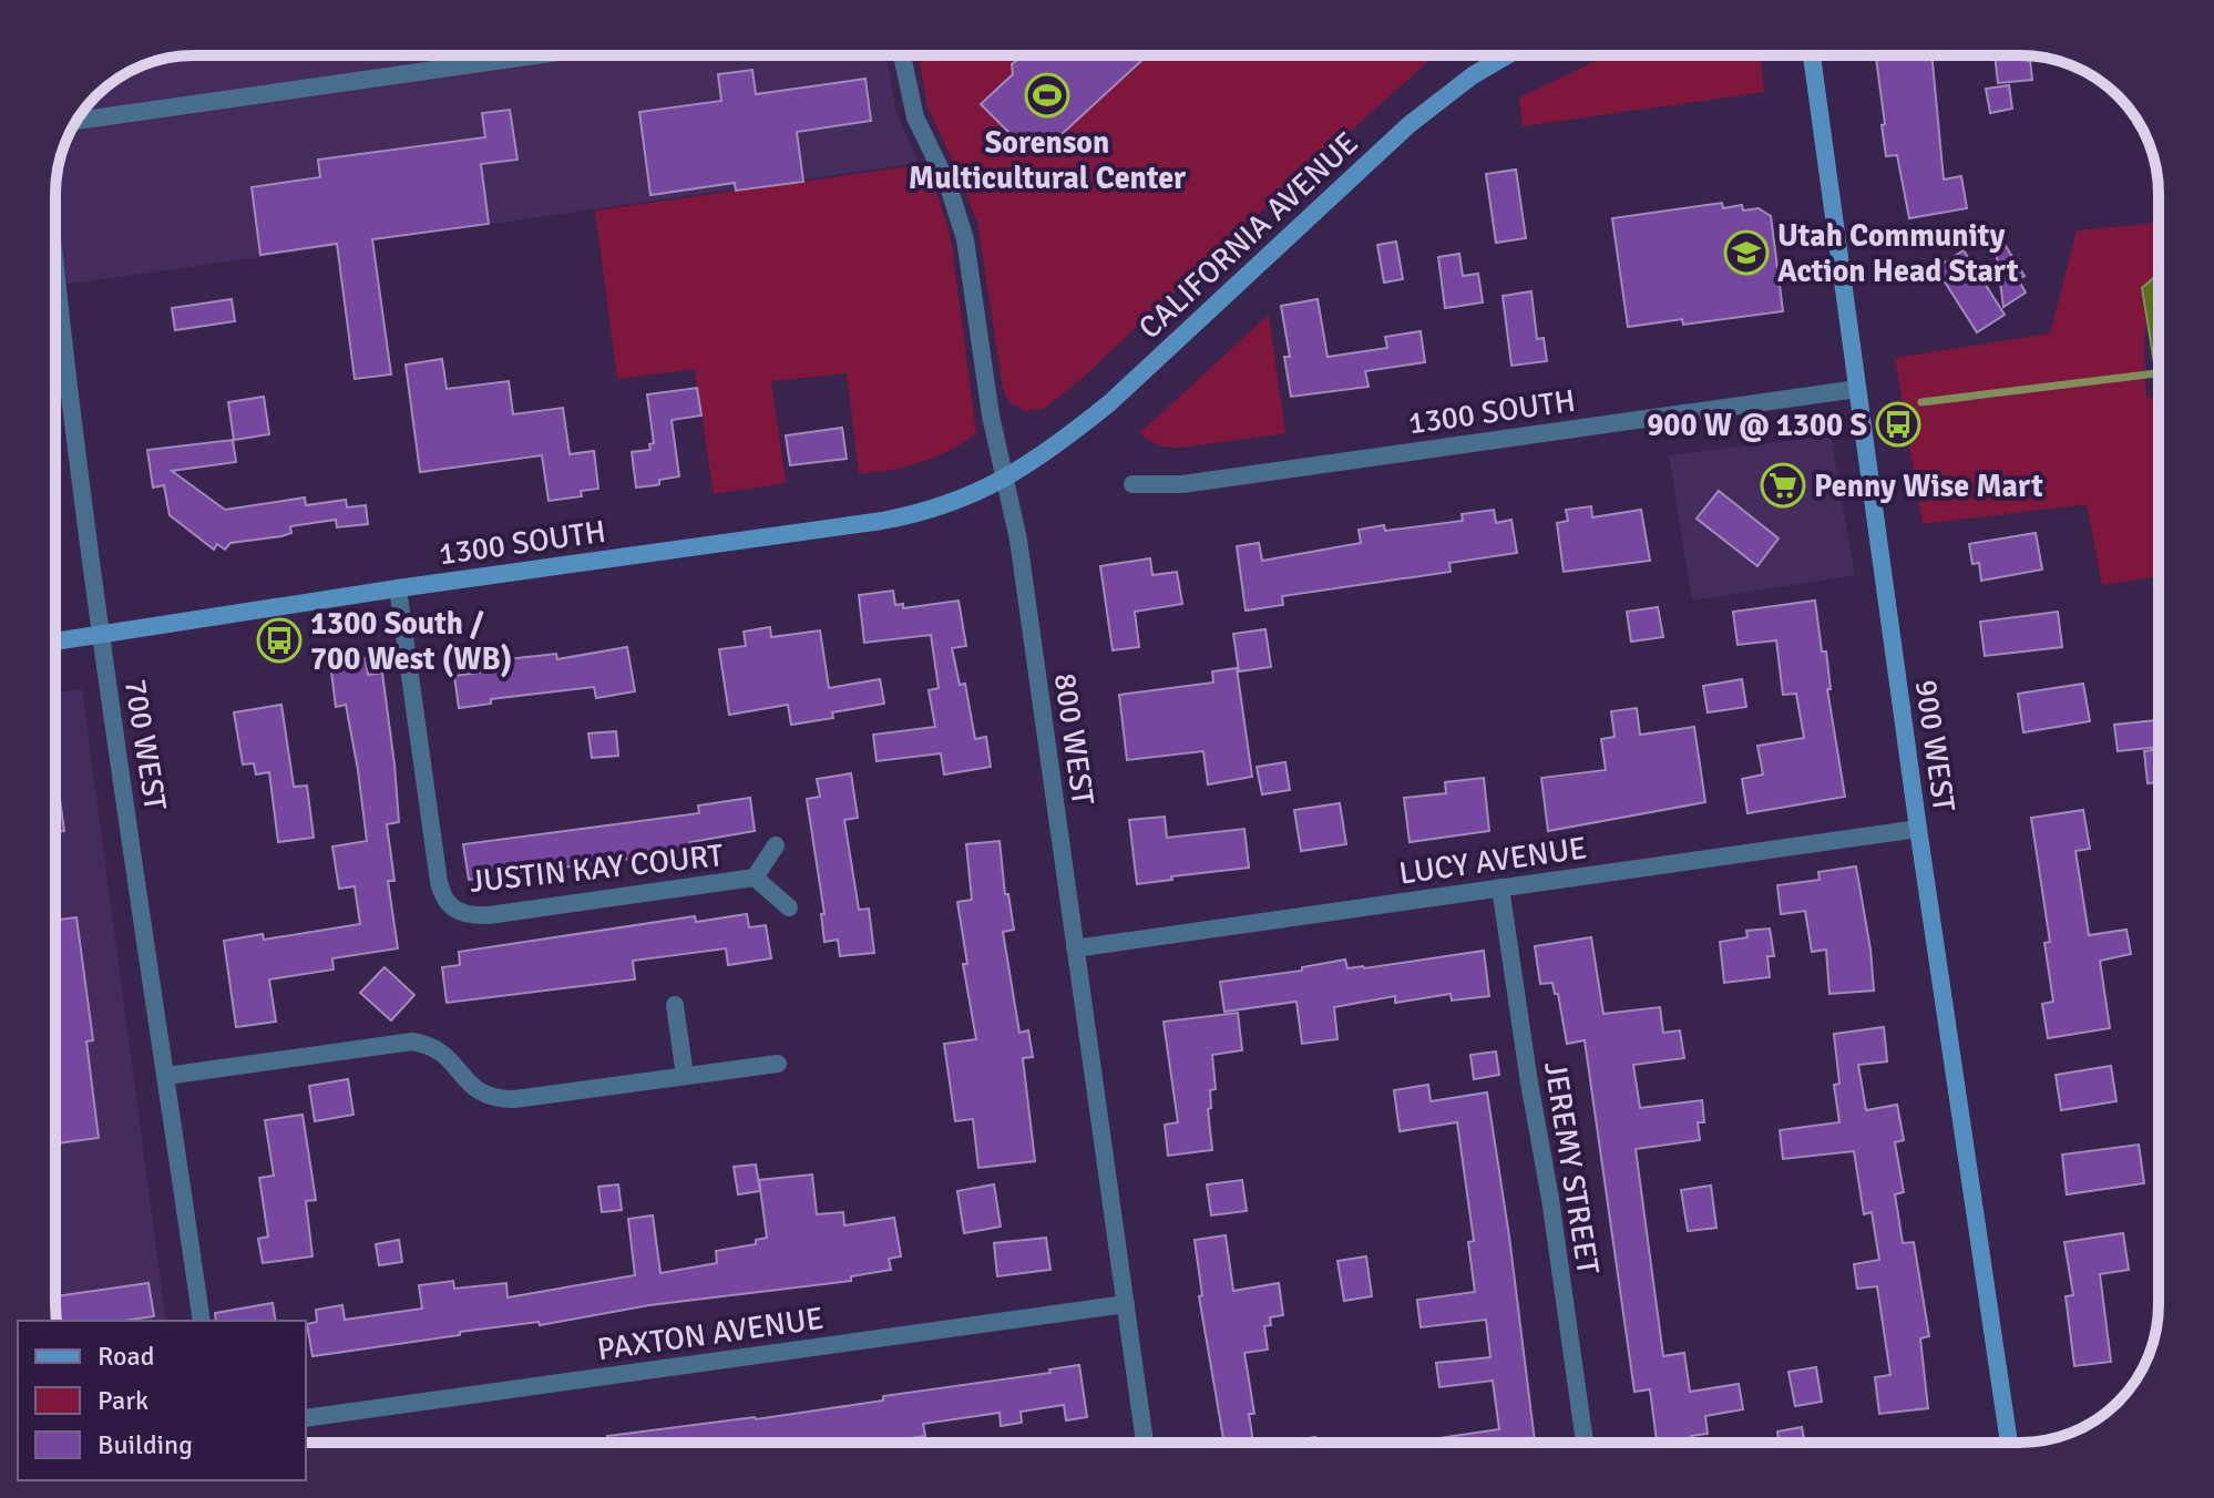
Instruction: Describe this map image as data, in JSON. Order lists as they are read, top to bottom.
{
  "streets": {
    "main road": ["CALIFORNIA AVENUE", "1300 SOUTH", "900 WEST"],
    "street": [
      "800 WEST",
      "700 WEST",
      "LUCY AVENUE",
      "JUSTIN KAY COURT",
      "JEREMY STREET",
      "PAXTON AVENUE"
    ]
  },
  "crossings": [
    ["CALIFORNIA AVENUE", "1300 SOUTH"],
    ["CALIFORNIA AVENUE", "800 WEST"],
    ["1300 SOUTH", "800 WEST"],
    ["1300 SOUTH", "700 WEST"],
    ["1300 SOUTH", "900 WEST"],
    ["1300 SOUTH", "JUSTIN KAY COURT"],
    ["800 WEST", "LUCY AVENUE"],
    ["800 WEST", "PAXTON AVENUE"],
    ["900 WEST", "LUCY AVENUE"],
    ["LUCY AVENUE", "JEREMY STREET"]
  ],
  "places": {
    "sports": ["Sorenson Multicultural Center"],
    "school or university": ["Utah Community Action Head Start"],
    "bus stop": ["900 W @ 1300 S", "1300 South / 700 West (WB)"],
    "supermarket": ["Penny Wise Mart"]
  },
  "legend": ["Road", "Park", "Building"]
}
